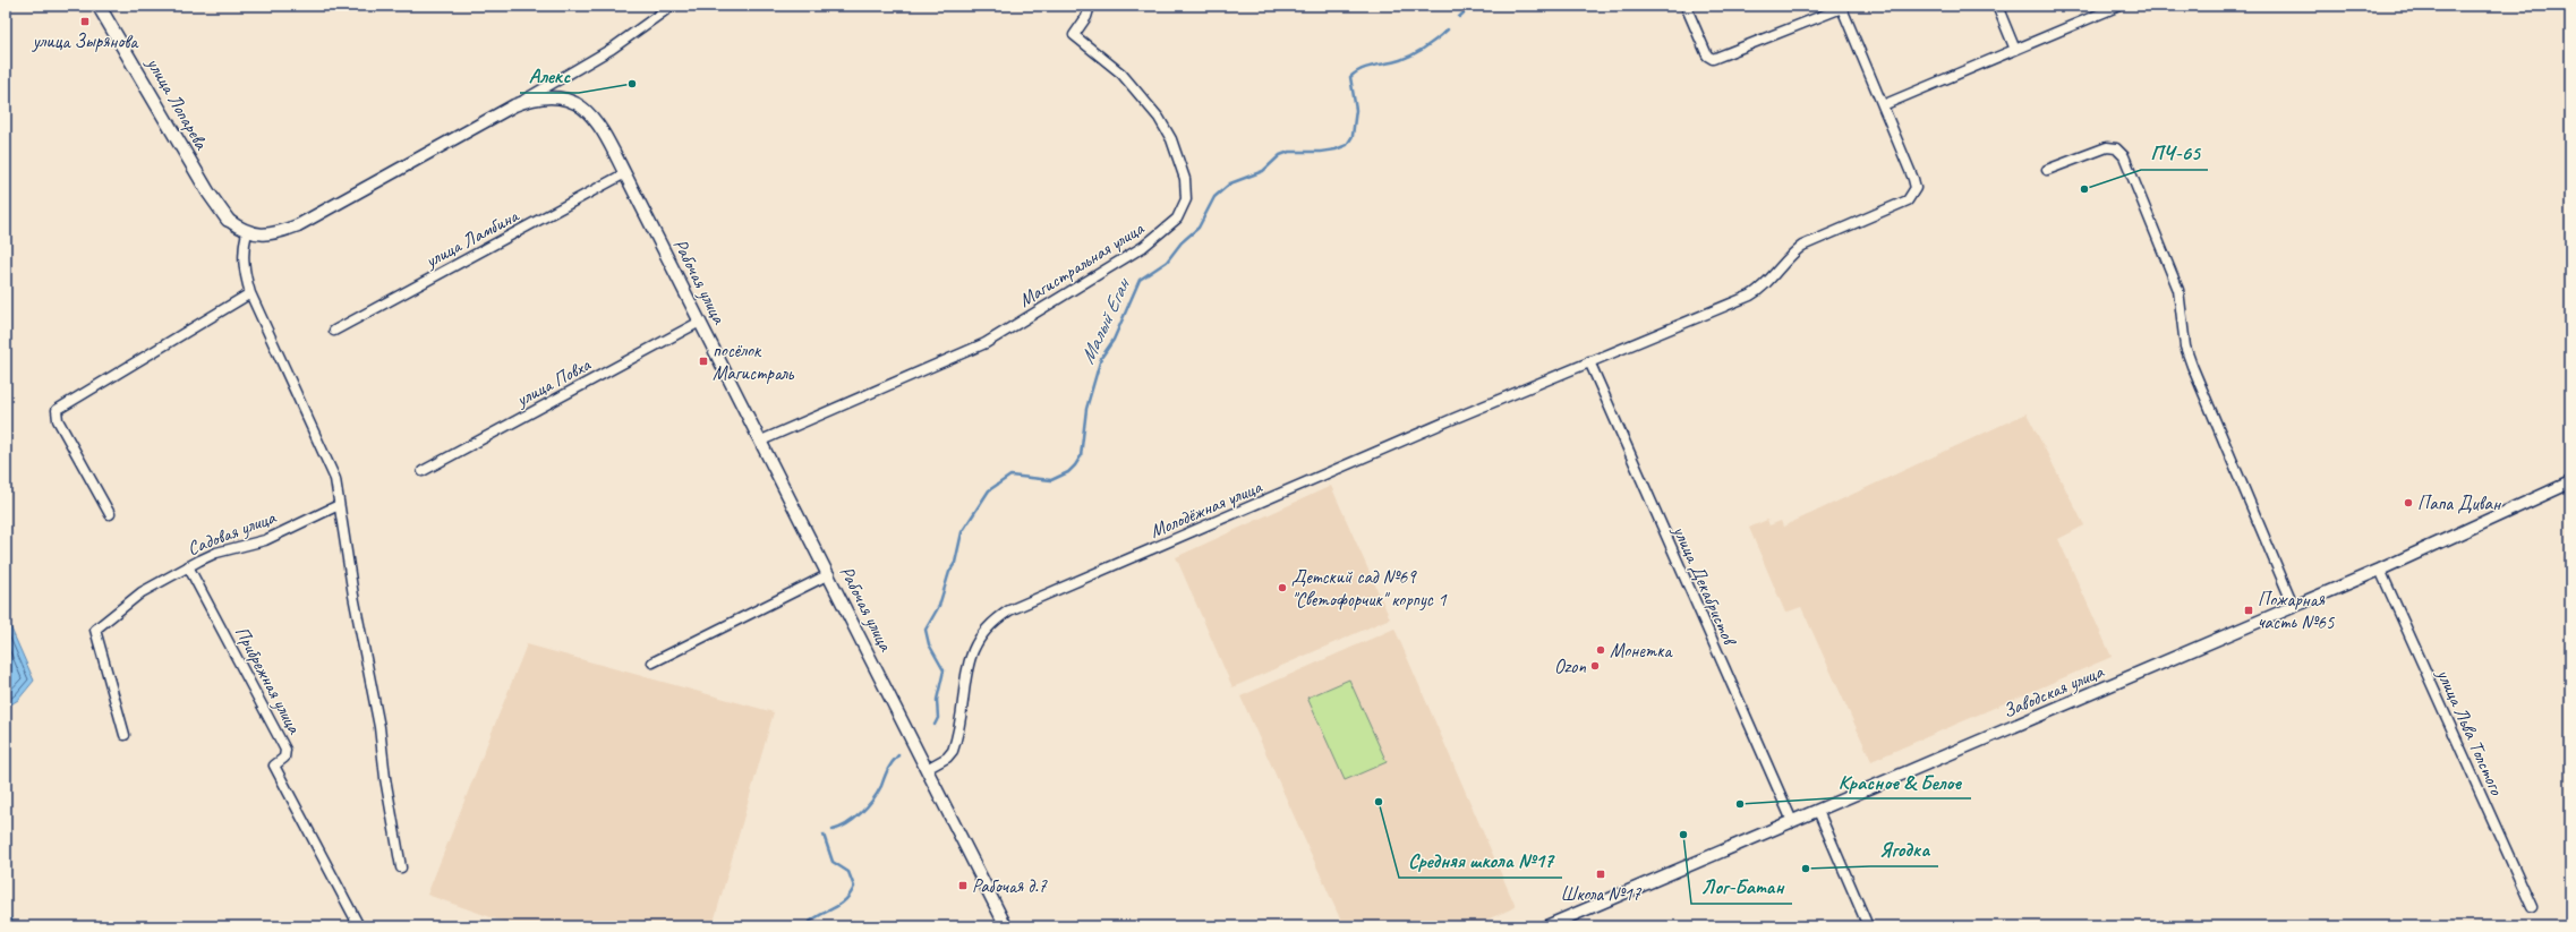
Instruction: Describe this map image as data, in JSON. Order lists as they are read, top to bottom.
{
  "streets": {
    "main road": ["улица Лопарева"],
    "street": [
      "улица Ламбина",
      "Магистральная улица",
      "Рабочая улица",
      "улица Повха",
      "Молодёжная улица",
      "Садовая улица",
      "улица Декабристов",
      "Прибрежная улица",
      "Заводская улица",
      "улица Льва Толстого"
    ]
  },
  "crossings": [
    ["улица Лопарева", "Рабочая улица"],
    ["улица Ламбина", "Рабочая улица"],
    ["Магистральная улица", "Рабочая улица"],
    ["Рабочая улица", "улица Повха"],
    ["Рабочая улица", "Молодёжная улица"],
    ["Молодёжная улица", "улица Декабристов"],
    ["Садовая улица", "Прибрежная улица"],
    ["улица Декабристов", "Заводская улица"],
    ["Заводская улица", "улица Льва Толстого"]
  ],
  "water": ["Малый Еган"],
  "places": {
    "transit": [
      "улица Зырянова",
      "посёлок Магистраль",
      "Пожарная часть №65",
      "Школа №17",
      "Рабочая д.7"
    ],
    "other": [
      "Алекс",
      "ПЧ-65",
      "Папа Диван",
      "Детский сад №69 \"Светофорчик\" корпус 1",
      "Монетка",
      "Ozon",
      "Средняя школа №17",
      "Красное & Белое",
      "Лог-Батан",
      "Ягодка"
    ]
  }
}
